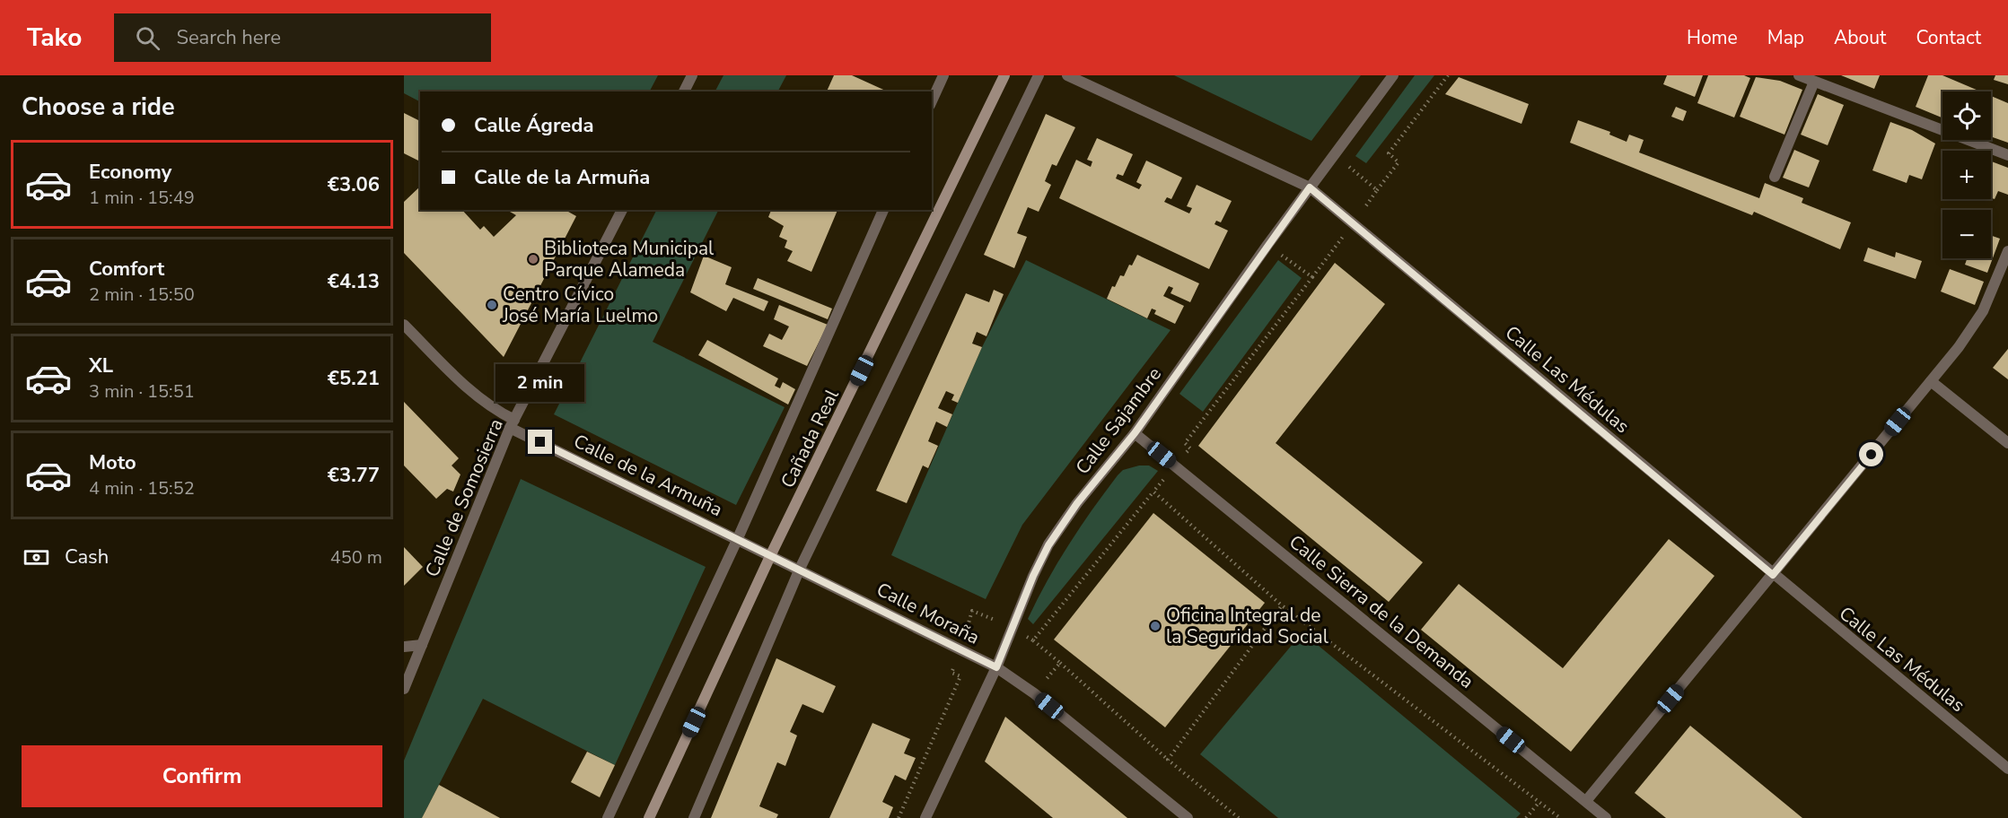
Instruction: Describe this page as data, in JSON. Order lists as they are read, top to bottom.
{
  "streets": {
    "street": [
      "Calle Las Médulas",
      "Calle Sajambre",
      "Cañada Real",
      "Calle de la Armuña",
      "Calle de Somosierra",
      "Calle Sierra de la Demanda",
      "Calle Moraña"
    ]
  },
  "crossings": [
    ["Calle Las Médulas", "Calle Sajambre"],
    ["Calle Sajambre", "Calle Sierra de la Demanda"],
    ["Calle Sajambre", "Calle Moraña"],
    ["Cañada Real", "Calle de la Armuña"],
    ["Cañada Real", "Calle Moraña"],
    ["Calle de la Armuña", "Calle de Somosierra"],
    ["Calle de la Armuña", "Calle Moraña"]
  ],
  "places": ["Biblioteca Municipal Parque Alameda", "Centro Cívico José María Luelmo", "Oficina Integral de la Seguridad Social"],
  "page": {
    "header": "Tako",
    "search": "Search here",
    "nav": [
      "Home",
      "Map",
      "About",
      "Contact"
    ],
    "heading": "Choose a ride",
    "map_buttons": ["+", "−"],
    "banner": ["Calle Ágreda", "Calle de la Armuña"],
    "list": [
      {
        "name": "Economy",
        "note": "1 min · 15:49",
        "value": "€3.06"
      },
      {
        "name": "Comfort",
        "note": "2 min · 15:50",
        "value": "€4.13"
      },
      {
        "name": "XL",
        "note": "3 min · 15:51",
        "value": "€5.21"
      },
      {
        "name": "Moto",
        "note": "4 min · 15:52",
        "value": "€3.77"
      }
    ],
    "bubble": "2 min",
    "pay": ["Cash", "450 m"],
    "buttons": "Confirm"
  }
}
